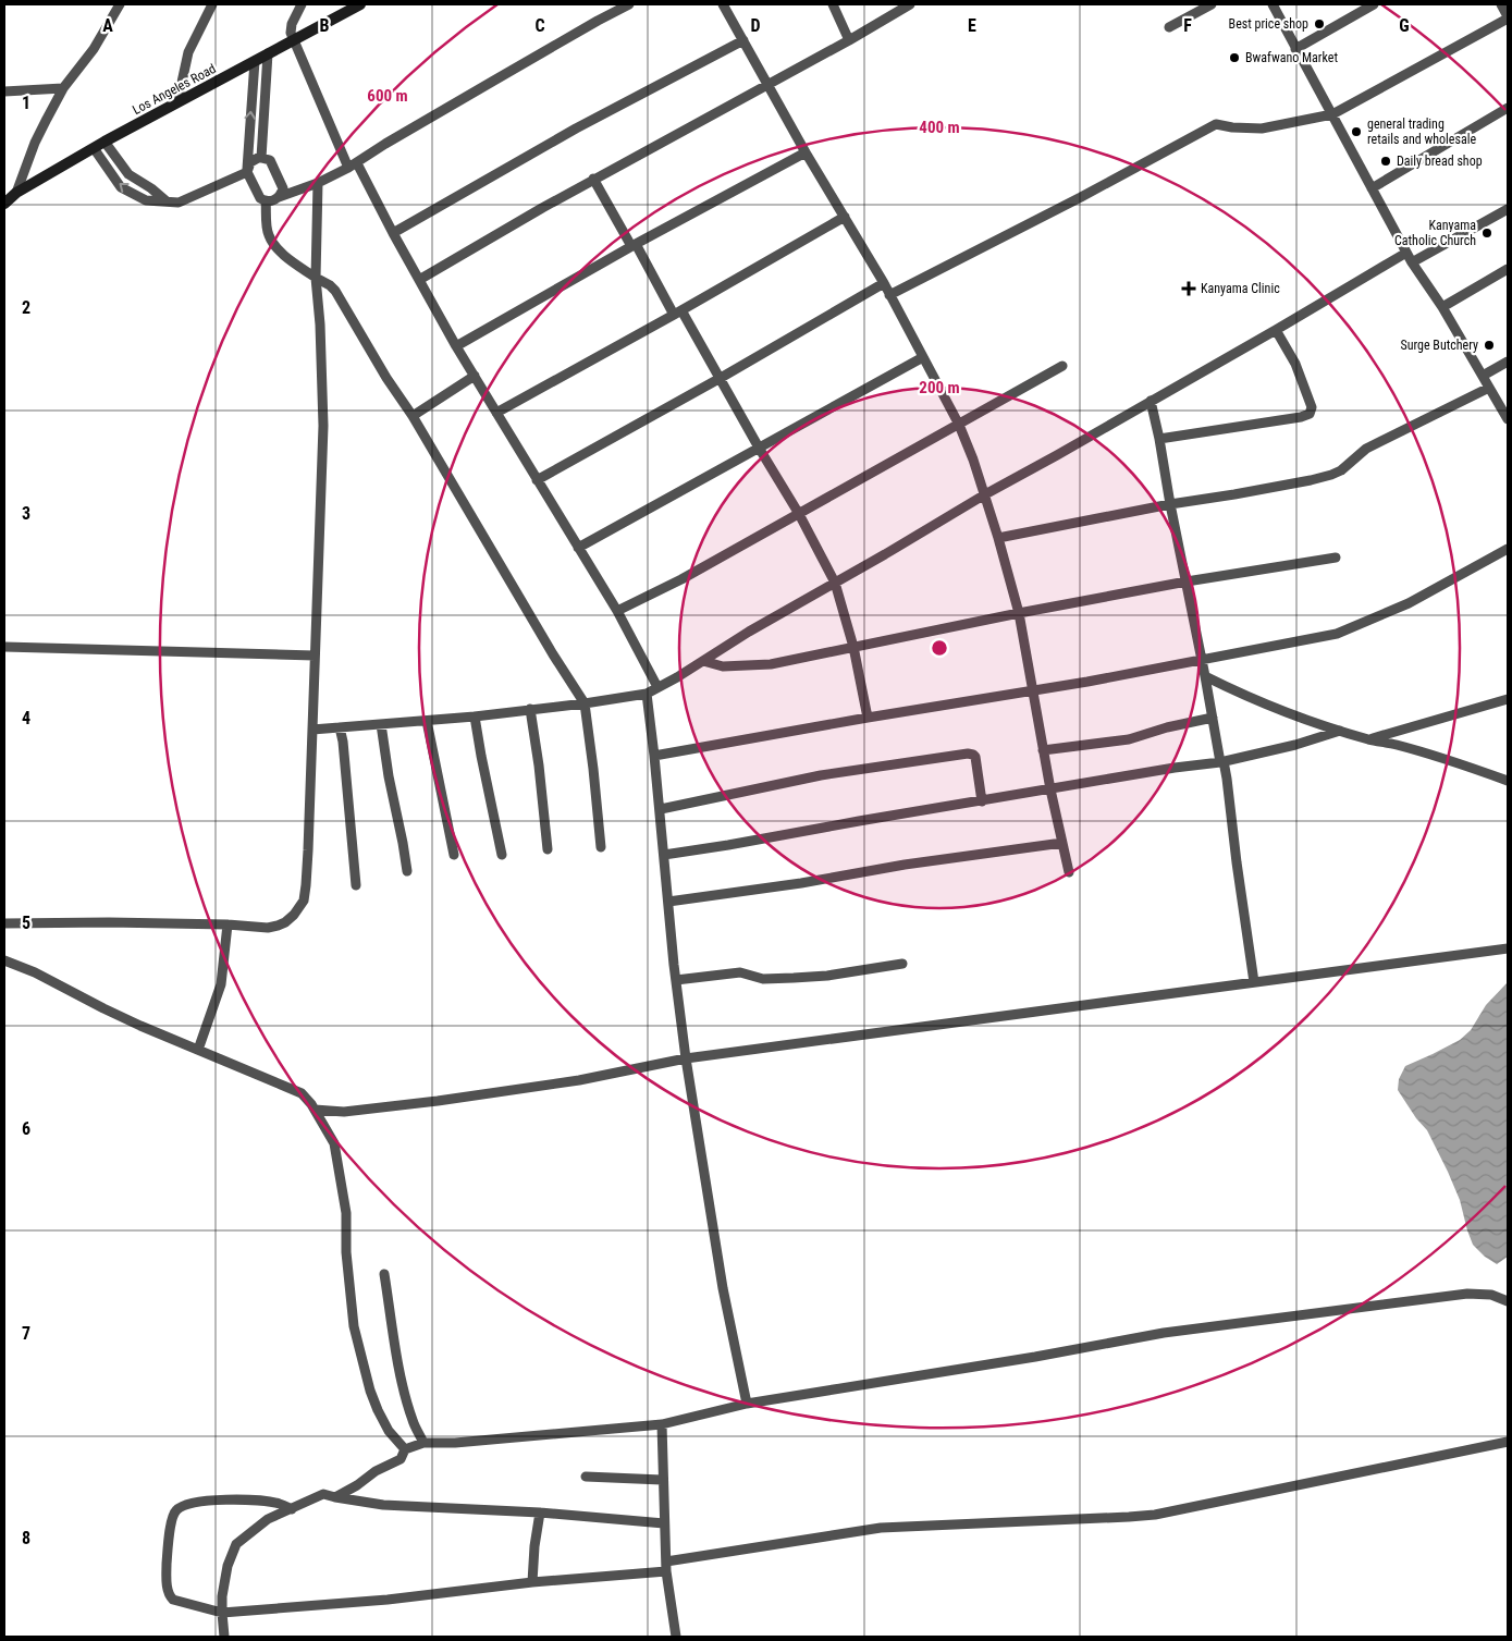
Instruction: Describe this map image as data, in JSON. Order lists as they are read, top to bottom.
{
  "streets": {
    "main road": ["Los Angeles Road"]
  },
  "places": {
    "other": [
      "Best price shop",
      "Bwafwano Market",
      "general trading retails and wholesale",
      "Daily bread shop",
      "Kanyama Catholic Church",
      "Surge Butchery"
    ],
    "health": ["Kanyama Clinic"]
  },
  "grid": {
    "columns": [
      "A",
      "B",
      "C",
      "D",
      "E",
      "F",
      "G"
    ],
    "rows": [
      "1",
      "2",
      "3",
      "4",
      "5",
      "6",
      "7",
      "8"
    ]
  },
  "rings": ["600 m", "400 m", "200 m"]
}
